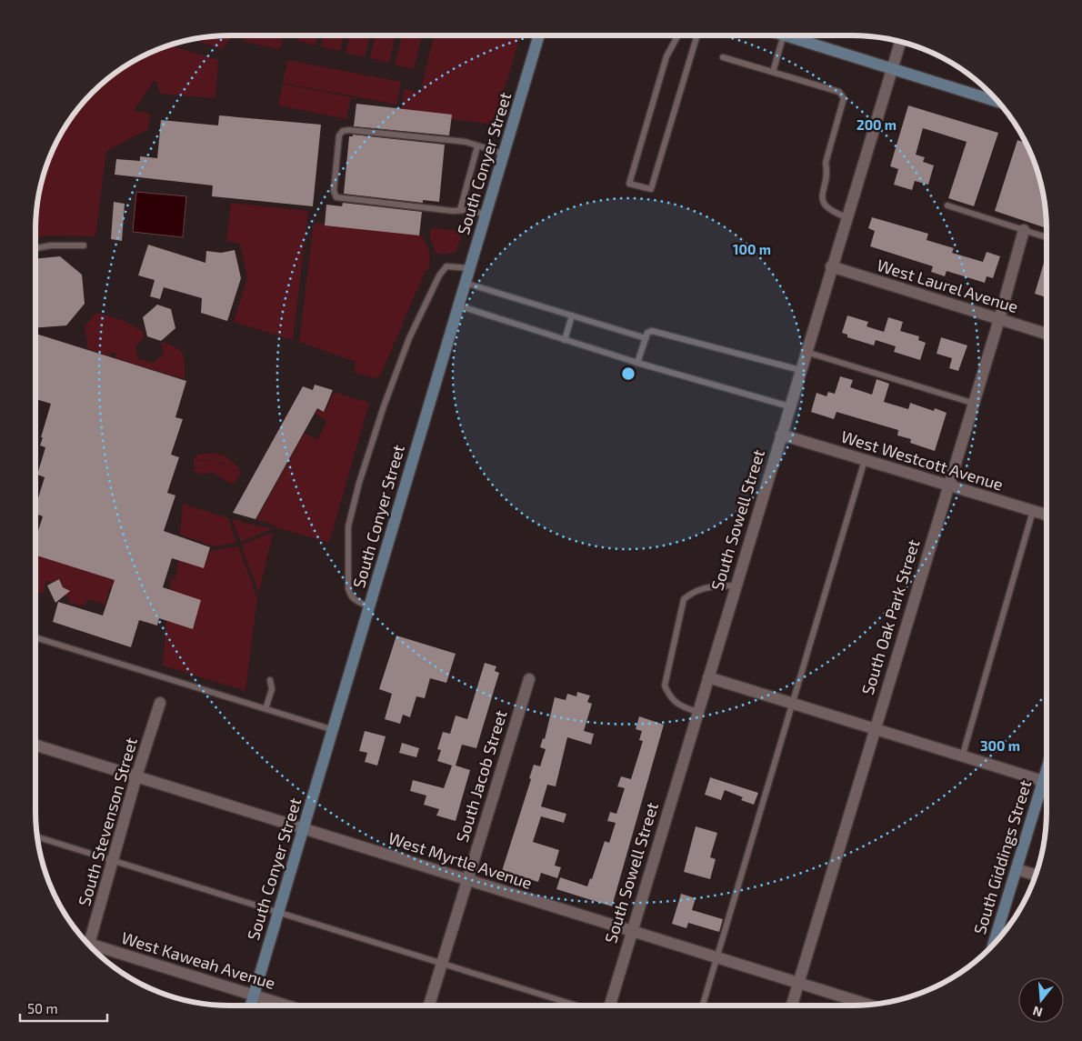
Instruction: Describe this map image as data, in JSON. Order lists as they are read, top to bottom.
{
  "streets": {
    "street": [
      "South Conyer Street",
      "West Laurel Avenue",
      "West Westcott Avenue",
      "South Sowell Street",
      "South Oak Park Street",
      "South Jacob Street",
      "South Stevenson Street",
      "South Giddings Street",
      "West Myrtle Avenue",
      "West Kaweah Avenue"
    ]
  },
  "crossings": [
    ["South Conyer Street", "West Myrtle Avenue"],
    ["South Conyer Street", "West Kaweah Avenue"],
    ["West Laurel Avenue", "South Sowell Street"],
    ["West Laurel Avenue", "South Oak Park Street"],
    ["West Westcott Avenue", "South Sowell Street"],
    ["West Westcott Avenue", "South Oak Park Street"],
    ["South Sowell Street", "West Myrtle Avenue"],
    ["South Oak Park Street", "West Myrtle Avenue"],
    ["South Jacob Street", "West Myrtle Avenue"],
    ["South Stevenson Street", "West Myrtle Avenue"]
  ],
  "scale_bar": "50 m",
  "north": "bottom",
  "rings": ["200 m", "100 m", "300 m"]
}
